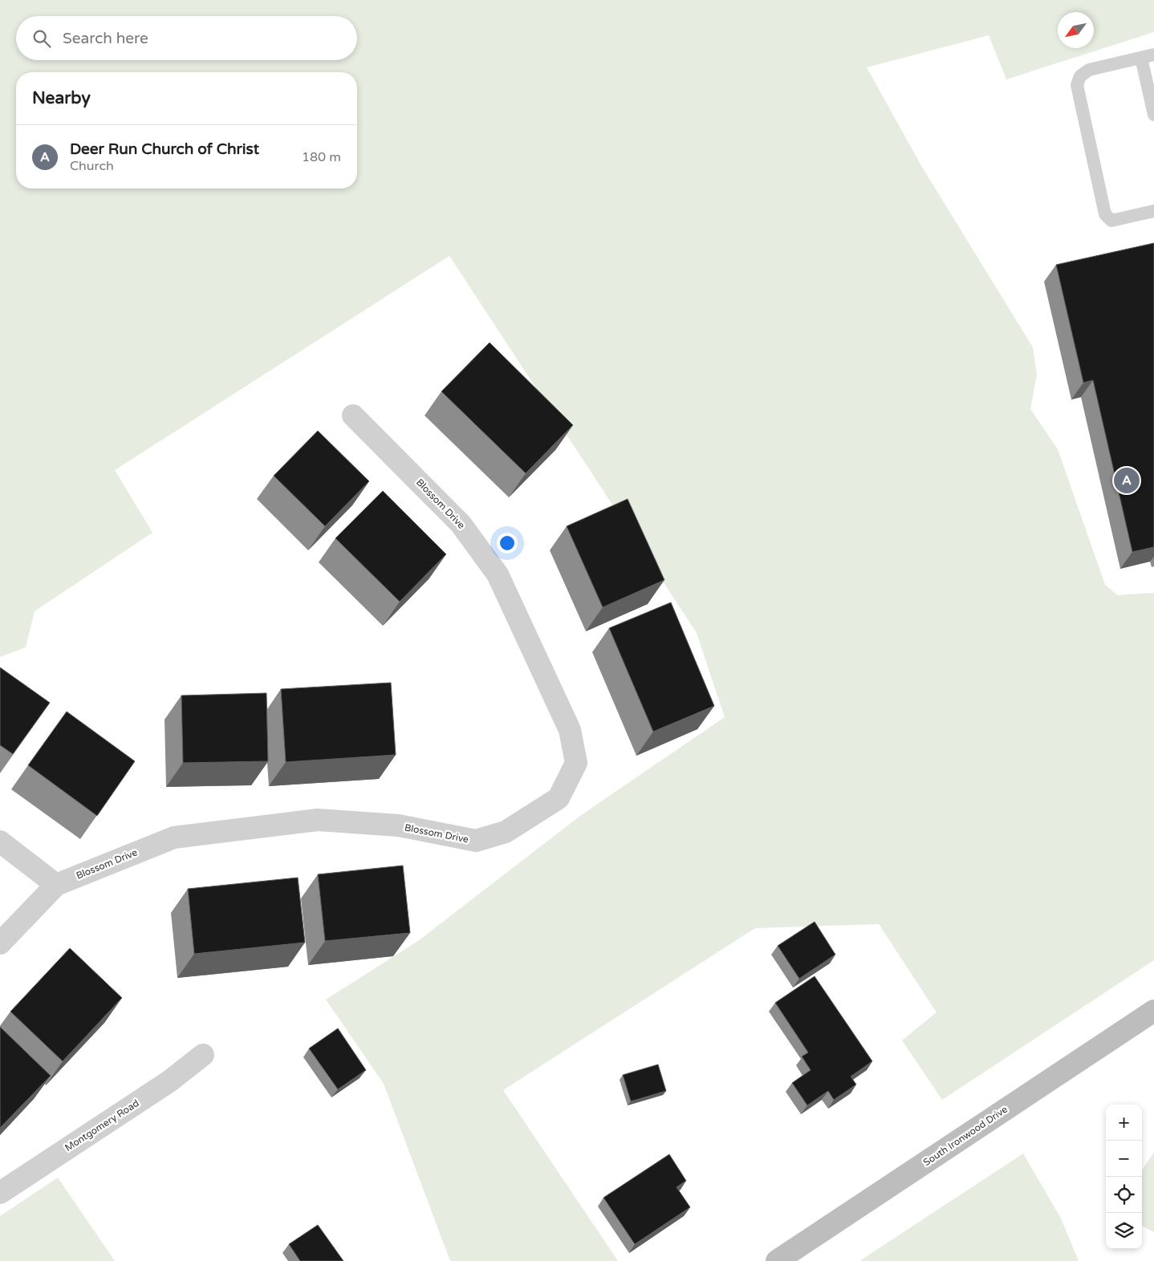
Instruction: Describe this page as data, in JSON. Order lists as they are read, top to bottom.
{
  "streets": {
    "main road": ["South Ironwood Drive"],
    "street": ["Blossom Drive", "Montgomery Road"]
  },
  "north": "bottom left",
  "page": {
    "search": "Search here",
    "heading": "Nearby",
    "list": [
      {
        "mark": "A",
        "name": "Deer Run Church of Christ",
        "note": "Church",
        "value": "180 m"
      }
    ],
    "pins": "A",
    "map_buttons": ["+", "−"]
  }
}
